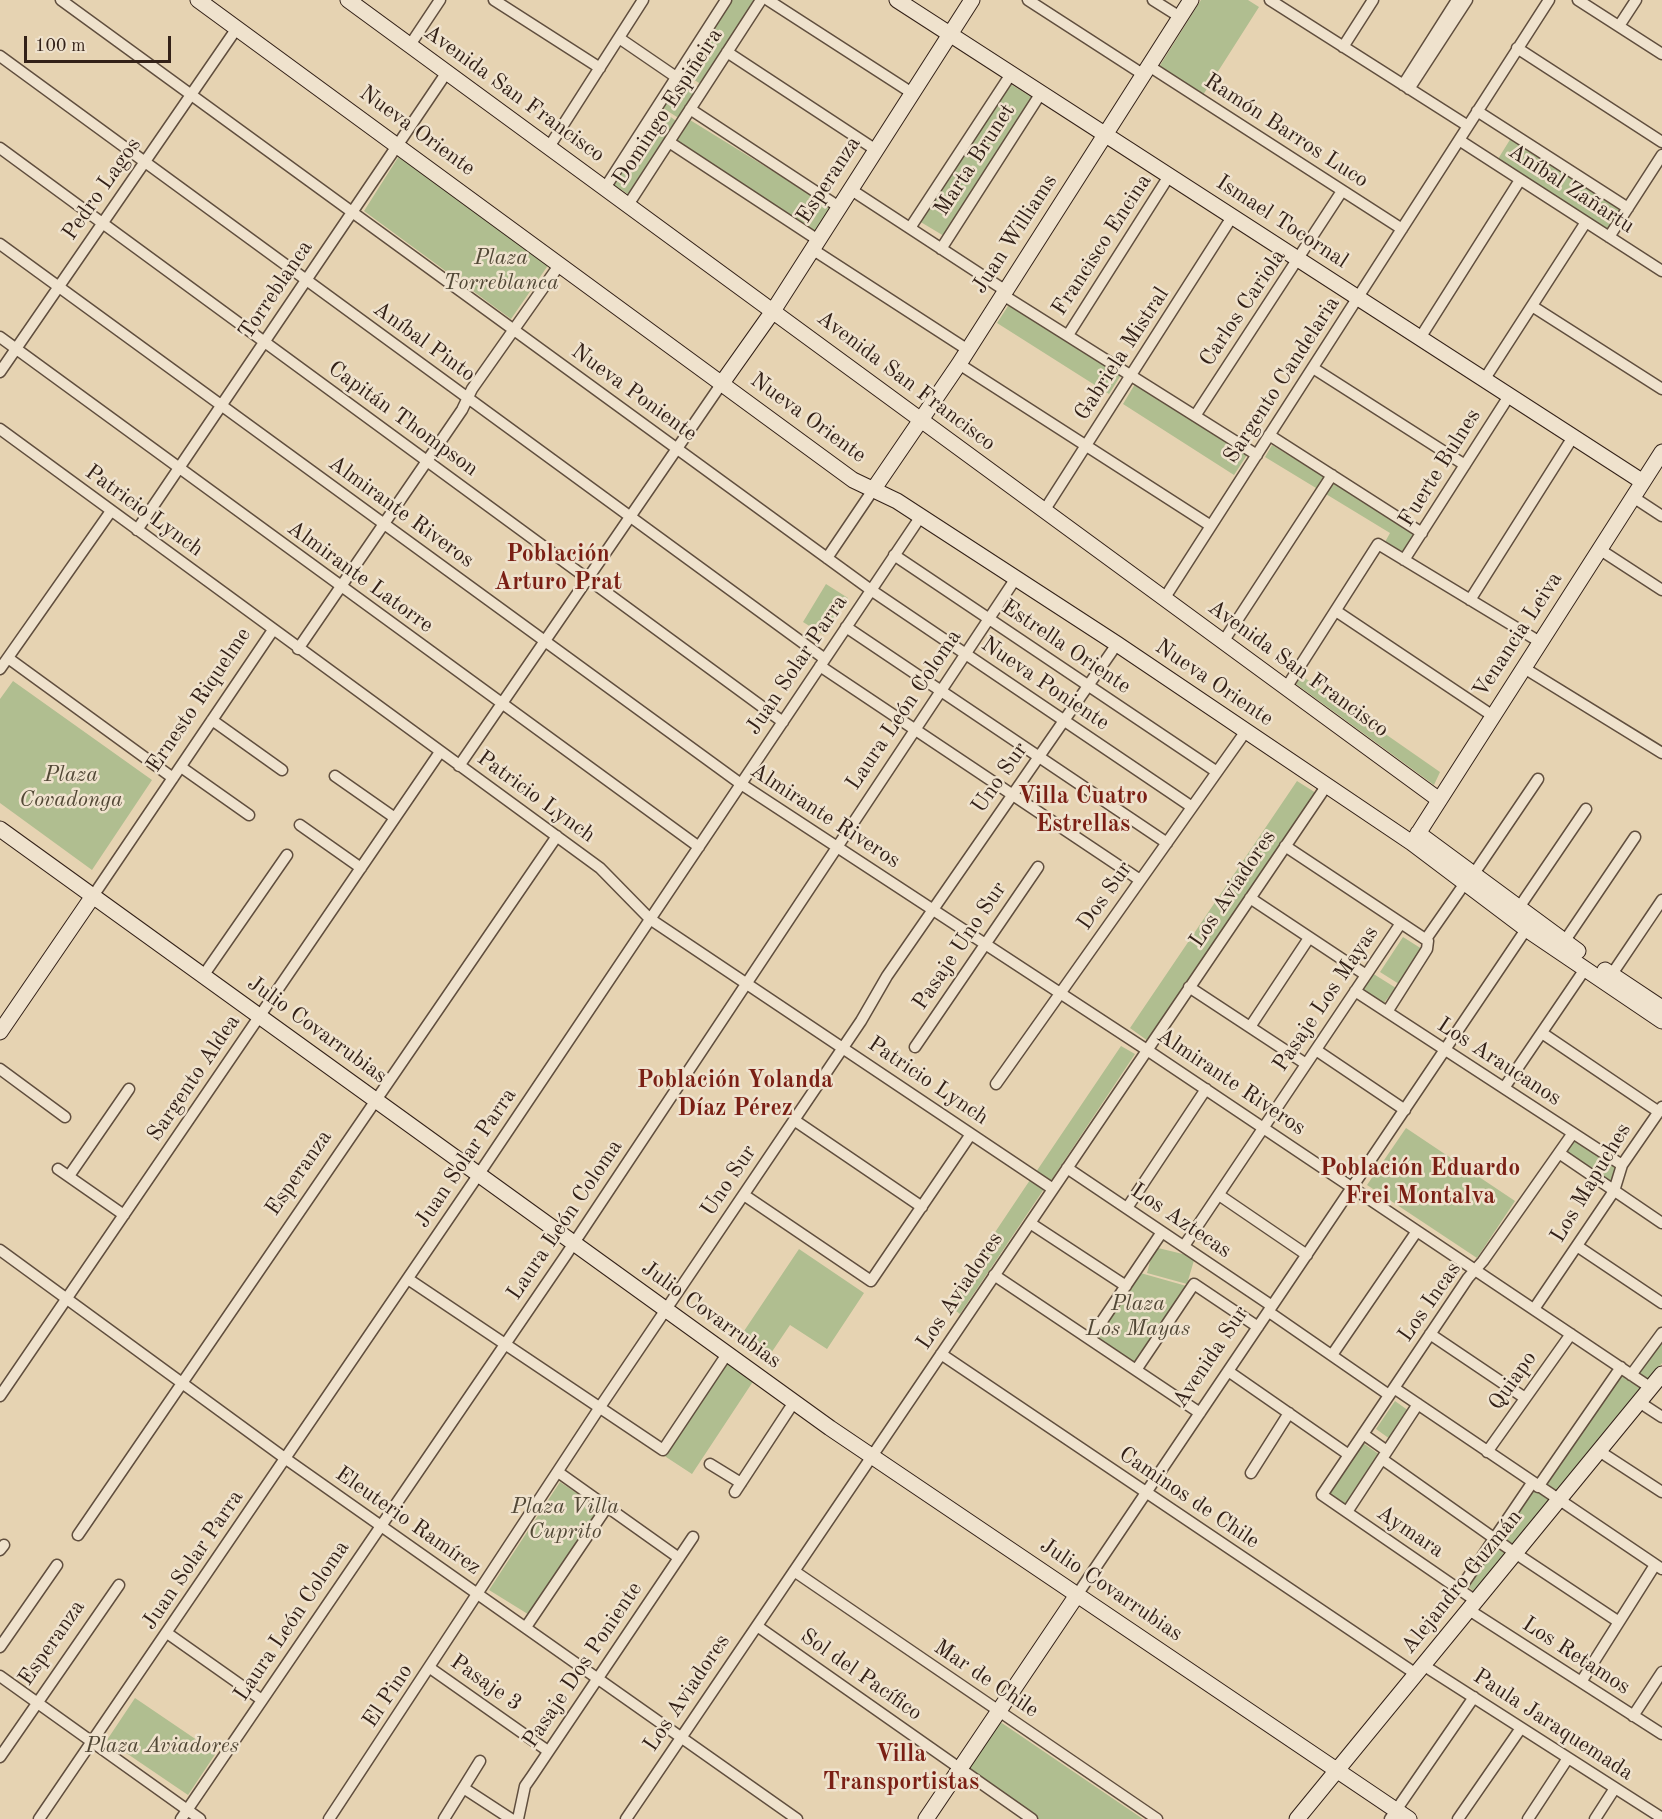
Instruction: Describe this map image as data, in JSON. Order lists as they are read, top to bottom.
{
  "streets": {
    "street": [
      "Avenida San Francisco",
      "Domingo Espiñeira",
      "Nueva Oriente",
      "Ramón Barros Luco",
      "Marta Brunet",
      "Esperanza",
      "Pedro Lagos",
      "Aníbal Zañartu",
      "Ismael Tocornal",
      "Juan Williams",
      "Francisco Encina",
      "Torreblanca",
      "Carlos Cariola",
      "Aníbal Pinto",
      "Gabriela Mistral",
      "Sargento Candelaria",
      "Nueva Poniente",
      "Capitán Thompson",
      "Fuerte Bulnes",
      "Patricio Lynch",
      "Almirante Riveros",
      "Almirante Latorre",
      "Venancia Leiva",
      "Estrella Oriente",
      "Juan Solar Parra",
      "Ernesto Riquelme",
      "Laura León Coloma",
      "Uno Sur",
      "Los Aviadores",
      "Dos Sur",
      "Pasaje Uno Sur",
      "Pasaje Los Mayas",
      "Julio Covarrubias",
      "Los Araucanos",
      "Sargento Aldea",
      "Los Mapuches",
      "Los Aztecas",
      "Los Incas",
      "Avenida Sur",
      "Quiapo",
      "Caminos de Chile",
      "Eleuterio Ramírez",
      "Aymara",
      "Alejandro Guzmán",
      "Los Retamos",
      "Pasaje Dos Poniente",
      "Sol del Pacífico",
      "Mar de Chile",
      "Pasaje 3",
      "El Pino",
      "Paula Jaraquemada"
    ]
  },
  "crossings": [
    ["Avenida San Francisco", "Domingo Espiñeira"],
    ["Avenida San Francisco", "Esperanza"],
    ["Avenida San Francisco", "Juan Williams"],
    ["Avenida San Francisco", "Torreblanca"],
    ["Avenida San Francisco", "Gabriela Mistral"],
    ["Avenida San Francisco", "Sargento Candelaria"],
    ["Avenida San Francisco", "Fuerte Bulnes"],
    ["Avenida San Francisco", "Venancia Leiva"],
    ["Nueva Oriente", "Esperanza"],
    ["Nueva Oriente", "Pedro Lagos"],
    ["Nueva Oriente", "Juan Williams"],
    ["Nueva Oriente", "Torreblanca"],
    ["Nueva Oriente", "Venancia Leiva"],
    ["Nueva Oriente", "Juan Solar Parra"],
    ["Nueva Oriente", "Laura León Coloma"],
    ["Nueva Oriente", "Uno Sur"],
    ["Nueva Oriente", "Los Aviadores"],
    ["Nueva Oriente", "Dos Sur"],
    ["Ramón Barros Luco", "Juan Williams"],
    ["Ramón Barros Luco", "Carlos Cariola"],
    ["Ramón Barros Luco", "Sargento Candelaria"],
    ["Marta Brunet", "Ismael Tocornal"],
    ["Esperanza", "Ismael Tocornal"],
    ["Esperanza", "Patricio Lynch"],
    ["Esperanza", "Julio Covarrubias"],
    ["Esperanza", "Eleuterio Ramírez"],
    ["Pedro Lagos", "Aníbal Pinto"],
    ["Pedro Lagos", "Nueva Poniente"],
    ["Pedro Lagos", "Capitán Thompson"],
    ["Pedro Lagos", "Almirante Riveros"],
    ["Pedro Lagos", "Almirante Latorre"],
    ["Aníbal Zañartu", "Sargento Candelaria"],
    ["Aníbal Zañartu", "Fuerte Bulnes"],
    ["Ismael Tocornal", "Juan Williams"],
    ["Ismael Tocornal", "Francisco Encina"],
    ["Ismael Tocornal", "Carlos Cariola"],
    ["Ismael Tocornal", "Gabriela Mistral"],
    ["Ismael Tocornal", "Sargento Candelaria"],
    ["Ismael Tocornal", "Fuerte Bulnes"],
    ["Ismael Tocornal", "Venancia Leiva"],
    ["Torreblanca", "Aníbal Pinto"],
    ["Torreblanca", "Nueva Poniente"],
    ["Torreblanca", "Capitán Thompson"],
    ["Torreblanca", "Patricio Lynch"],
    ["Torreblanca", "Almirante Riveros"],
    ["Torreblanca", "Almirante Latorre"],
    ["Aníbal Pinto", "Juan Solar Parra"],
    ["Aníbal Pinto", "Laura León Coloma"],
    ["Aníbal Pinto", "Uno Sur"],
    ["Aníbal Pinto", "Dos Sur"],
    ["Nueva Poniente", "Juan Solar Parra"],
    ["Nueva Poniente", "Laura León Coloma"],
    ["Nueva Poniente", "Uno Sur"],
    ["Nueva Poniente", "Dos Sur"],
    ["Capitán Thompson", "Juan Solar Parra"],
    ["Patricio Lynch", "Juan Solar Parra"],
    ["Patricio Lynch", "Ernesto Riquelme"],
    ["Patricio Lynch", "Laura León Coloma"],
    ["Patricio Lynch", "Uno Sur"],
    ["Patricio Lynch", "Los Aviadores"],
    ["Patricio Lynch", "Sargento Aldea"],
    ["Almirante Riveros", "Juan Solar Parra"],
    ["Almirante Riveros", "Laura León Coloma"],
    ["Almirante Riveros", "Uno Sur"],
    ["Almirante Riveros", "Los Aviadores"],
    ["Almirante Riveros", "Dos Sur"],
    ["Almirante Riveros", "Pasaje Uno Sur"],
    ["Almirante Riveros", "Pasaje Los Mayas"],
    ["Almirante Riveros", "Los Mapuches"],
    ["Almirante Riveros", "Los Incas"],
    ["Almirante Riveros", "Avenida Sur"],
    ["Almirante Riveros", "Quiapo"],
    ["Almirante Riveros", "Alejandro Guzmán"],
    ["Almirante Latorre", "Juan Solar Parra"],
    ["Estrella Oriente", "Juan Solar Parra"],
    ["Estrella Oriente", "Laura León Coloma"],
    ["Estrella Oriente", "Uno Sur"],
    ["Estrella Oriente", "Dos Sur"],
    ["Juan Solar Parra", "Julio Covarrubias"],
    ["Juan Solar Parra", "Eleuterio Ramírez"],
    ["Ernesto Riquelme", "Julio Covarrubias"],
    ["Laura León Coloma", "Julio Covarrubias"],
    ["Laura León Coloma", "Eleuterio Ramírez"],
    ["Uno Sur", "Julio Covarrubias"],
    ["Uno Sur", "Eleuterio Ramírez"],
    ["Uno Sur", "El Pino"],
    ["Los Aviadores", "Julio Covarrubias"],
    ["Los Aviadores", "Los Aztecas"],
    ["Los Aviadores", "Caminos de Chile"],
    ["Los Aviadores", "Eleuterio Ramírez"],
    ["Los Aviadores", "Sol del Pacífico"],
    ["Los Aviadores", "Mar de Chile"],
    ["Pasaje Los Mayas", "Los Araucanos"],
    ["Pasaje Los Mayas", "Los Aztecas"],
    ["Julio Covarrubias", "Sargento Aldea"],
    ["Julio Covarrubias", "Avenida Sur"],
    ["Julio Covarrubias", "Alejandro Guzmán"],
    ["Los Araucanos", "Los Mapuches"],
    ["Los Araucanos", "Los Incas"],
    ["Los Araucanos", "Avenida Sur"],
    ["Sargento Aldea", "Eleuterio Ramírez"],
    ["Los Aztecas", "Los Incas"],
    ["Los Aztecas", "Avenida Sur"],
    ["Los Aztecas", "Quiapo"],
    ["Los Aztecas", "Alejandro Guzmán"],
    ["Los Incas", "Aymara"],
    ["Avenida Sur", "Caminos de Chile"],
    ["Avenida Sur", "Sol del Pacífico"],
    ["Avenida Sur", "Mar de Chile"],
    ["Caminos de Chile", "Alejandro Guzmán"],
    ["Caminos de Chile", "Paula Jaraquemada"],
    ["Eleuterio Ramírez", "Pasaje Dos Poniente"],
    ["Eleuterio Ramírez", "El Pino"],
    ["Aymara", "Alejandro Guzmán"],
    ["Aymara", "Los Retamos"],
    ["Alejandro Guzmán", "Los Retamos"],
    ["Alejandro Guzmán", "Paula Jaraquemada"],
    ["Pasaje Dos Poniente", "Pasaje 3"],
    ["Pasaje 3", "El Pino"]
  ],
  "districts": [
    "Población Arturo Prat",
    "Villa Cuatro Estrellas",
    "Población Yolanda Díaz Pérez",
    "Población Eduardo Frei Montalva",
    "Villa Transportistas"
  ],
  "parks": [
    "Plaza Torreblanca",
    "Plaza Covadonga",
    "Plaza Los Mayas",
    "Plaza Villa Cuprito",
    "Plaza Aviadores"
  ],
  "scale_bar": "100 m"
}
